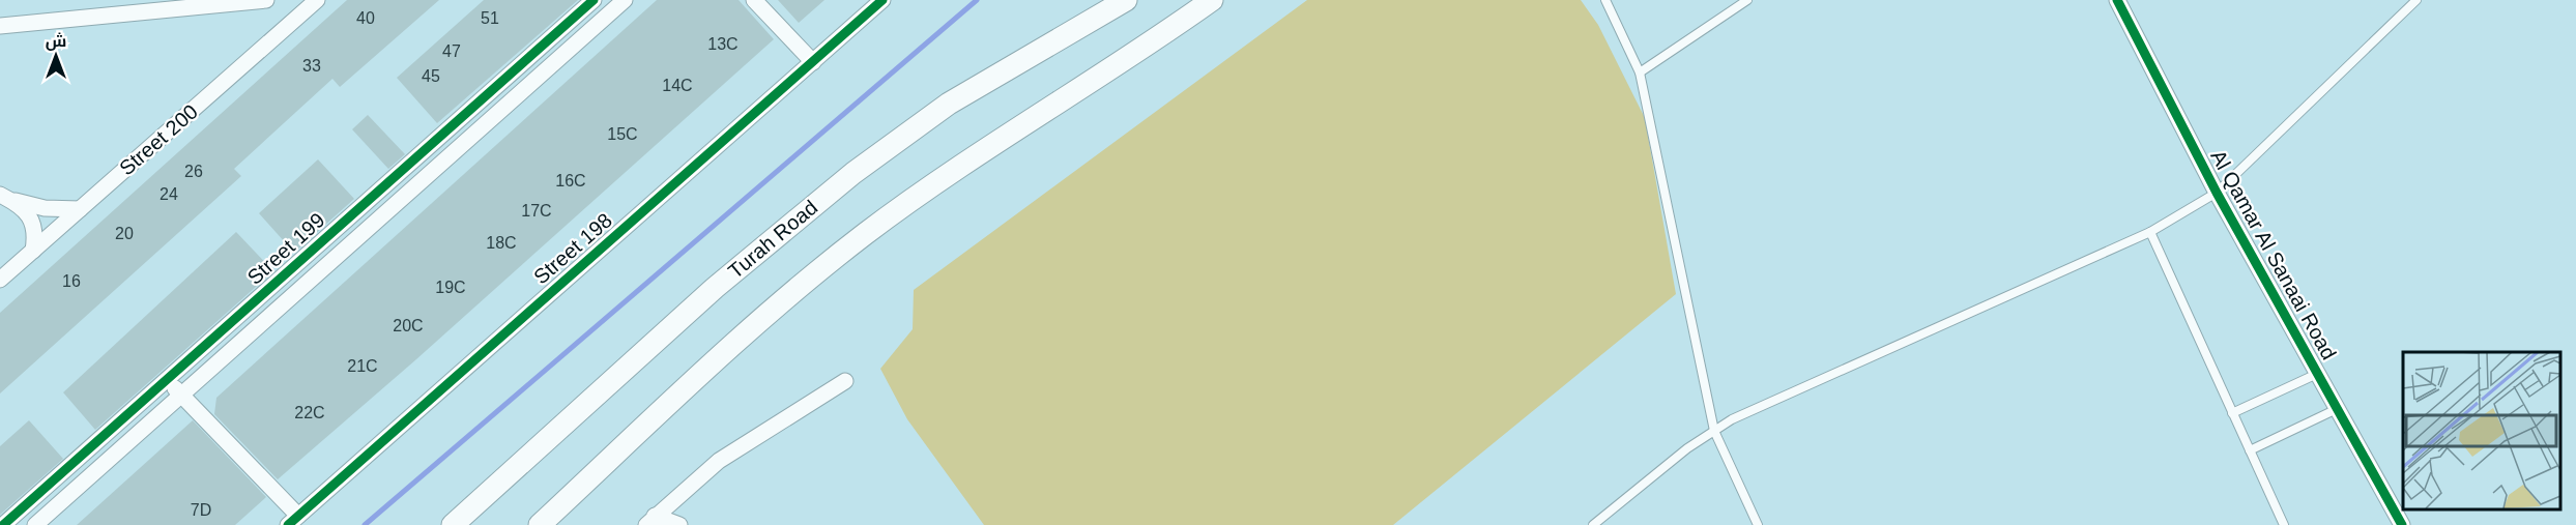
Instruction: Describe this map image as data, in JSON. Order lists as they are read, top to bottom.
{
  "streets": {
    "main road": ["Turah Road"],
    "street": [
      "Street 200",
      "Street 199",
      "Street 198",
      "Al Qamar Al Sanaai Road"
    ]
  },
  "house_numbers": [
    "40",
    "51",
    "13C",
    "47",
    "33",
    "45",
    "14C",
    "15C",
    "26",
    "16C",
    "24",
    "17C",
    "20",
    "18C",
    "16",
    "19C",
    "20C",
    "21C",
    "22C",
    "7D"
  ],
  "north": "top"
}
